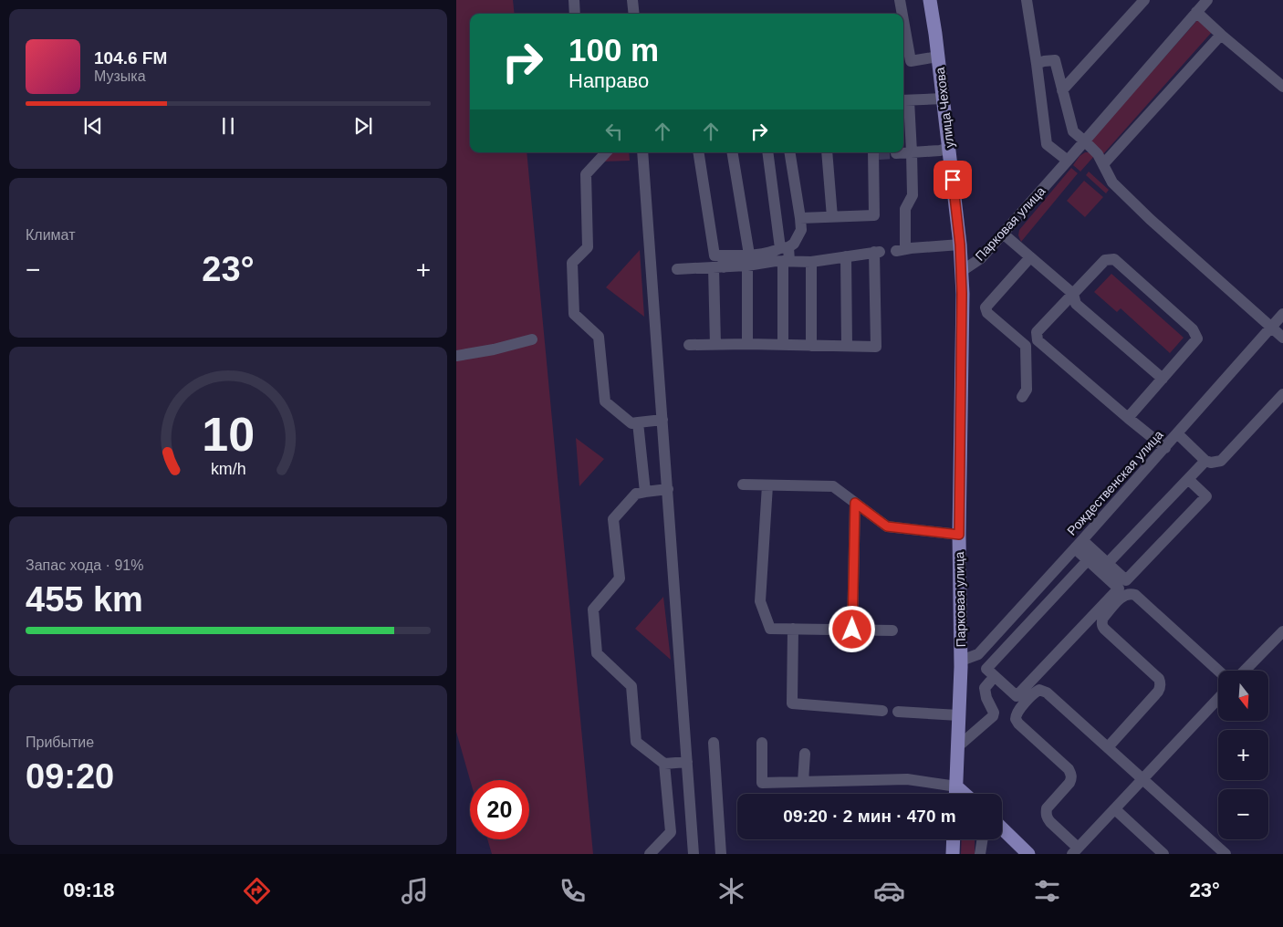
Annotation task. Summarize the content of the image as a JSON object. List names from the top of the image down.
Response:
{
  "streets": {
    "main road": ["улица Чехова", "Парковая улица"],
    "street": ["Рождественская улица"]
  },
  "crossings": [
    ["улица Чехова", "Парковая улица"],
    ["Парковая улица", "Рождественская улица"]
  ],
  "north": "bottom",
  "page": {
    "turn": ["100 m", "Направо"],
    "song": ["104.6 FM", "Музыка"],
    "tile": [
      "Климат",
      ["Запас хода · 91%", "455 km"],
      ["Прибытие", "09:20"]
    ],
    "heat": ["−", "23°", "+"],
    "map_buttons": ["+", "−"],
    "limit": "20",
    "trip": "09:20 · 2 мин · 470 m",
    "tabs": ["09:18", "23°"],
    "gauge": ["10", "km/h"]
  }
}
